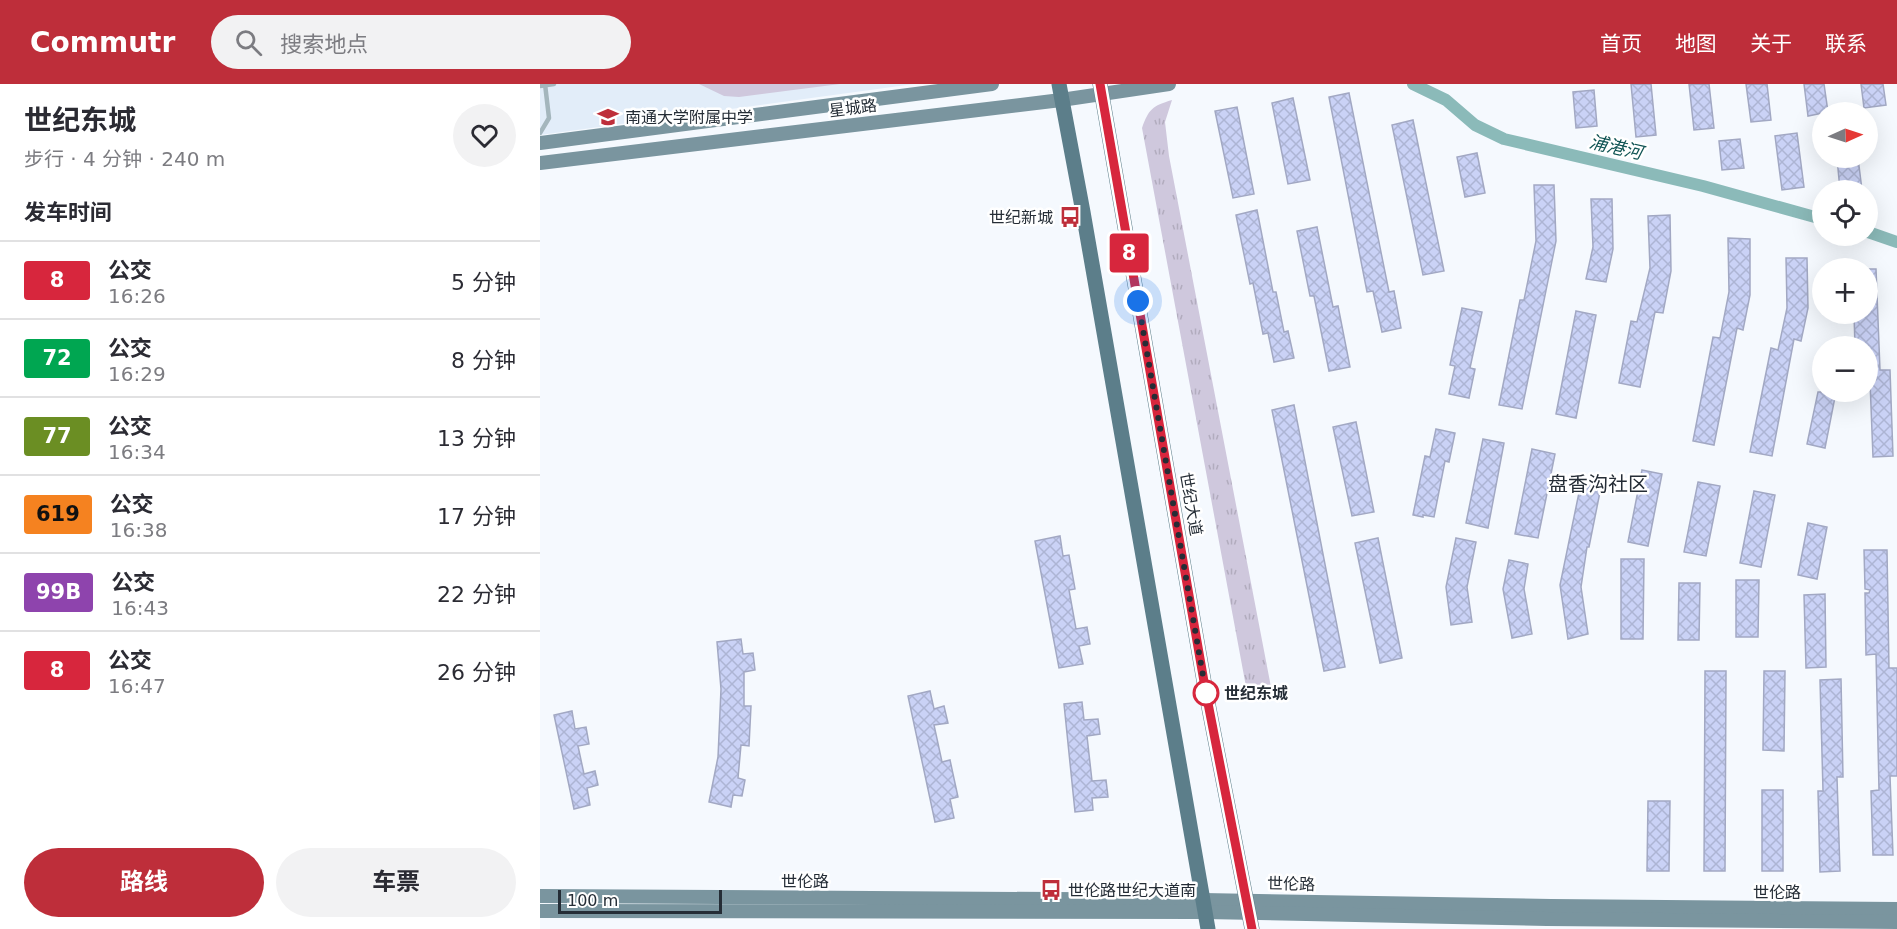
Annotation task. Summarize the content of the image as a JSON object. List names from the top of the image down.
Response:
{
  "streets": {
    "main road": ["星城路", "世纪大道", "世伦路"]
  },
  "crossings": [
    ["星城路", "世纪大道"],
    ["世纪大道", "世伦路"]
  ],
  "districts": ["盘香沟社区"],
  "water": ["浦港河"],
  "places": {
    "school or university": ["南通大学附属中学"],
    "bus stop": ["世纪新城", "世伦路世纪大道南"],
    "other": ["世纪东城"]
  },
  "lines": ["bus line 8"],
  "scale_bar": "100 m",
  "north": "right",
  "page": {
    "header": "Commutr",
    "search": "搜索地点",
    "nav": [
      "首页",
      "地图",
      "关于",
      "联系"
    ],
    "heading": [
      ["世纪东城", "步行 · 4 分钟 · 240 m"],
      "发车时间"
    ],
    "on_map": "8",
    "map_buttons": ["+", "−"],
    "list": [
      {
        "mark": "8",
        "name": "公交",
        "note": "16:26",
        "value": "5 分钟"
      },
      {
        "mark": "72",
        "name": "公交",
        "note": "16:29",
        "value": "8 分钟"
      },
      {
        "mark": "77",
        "name": "公交",
        "note": "16:34",
        "value": "13 分钟"
      },
      {
        "mark": "619",
        "name": "公交",
        "note": "16:38",
        "value": "17 分钟"
      },
      {
        "mark": "99B",
        "name": "公交",
        "note": "16:43",
        "value": "22 分钟"
      },
      {
        "mark": "8",
        "name": "公交",
        "note": "16:47",
        "value": "26 分钟"
      }
    ],
    "buttons": ["路线", "车票"],
    "scale": "100 m"
  }
}
